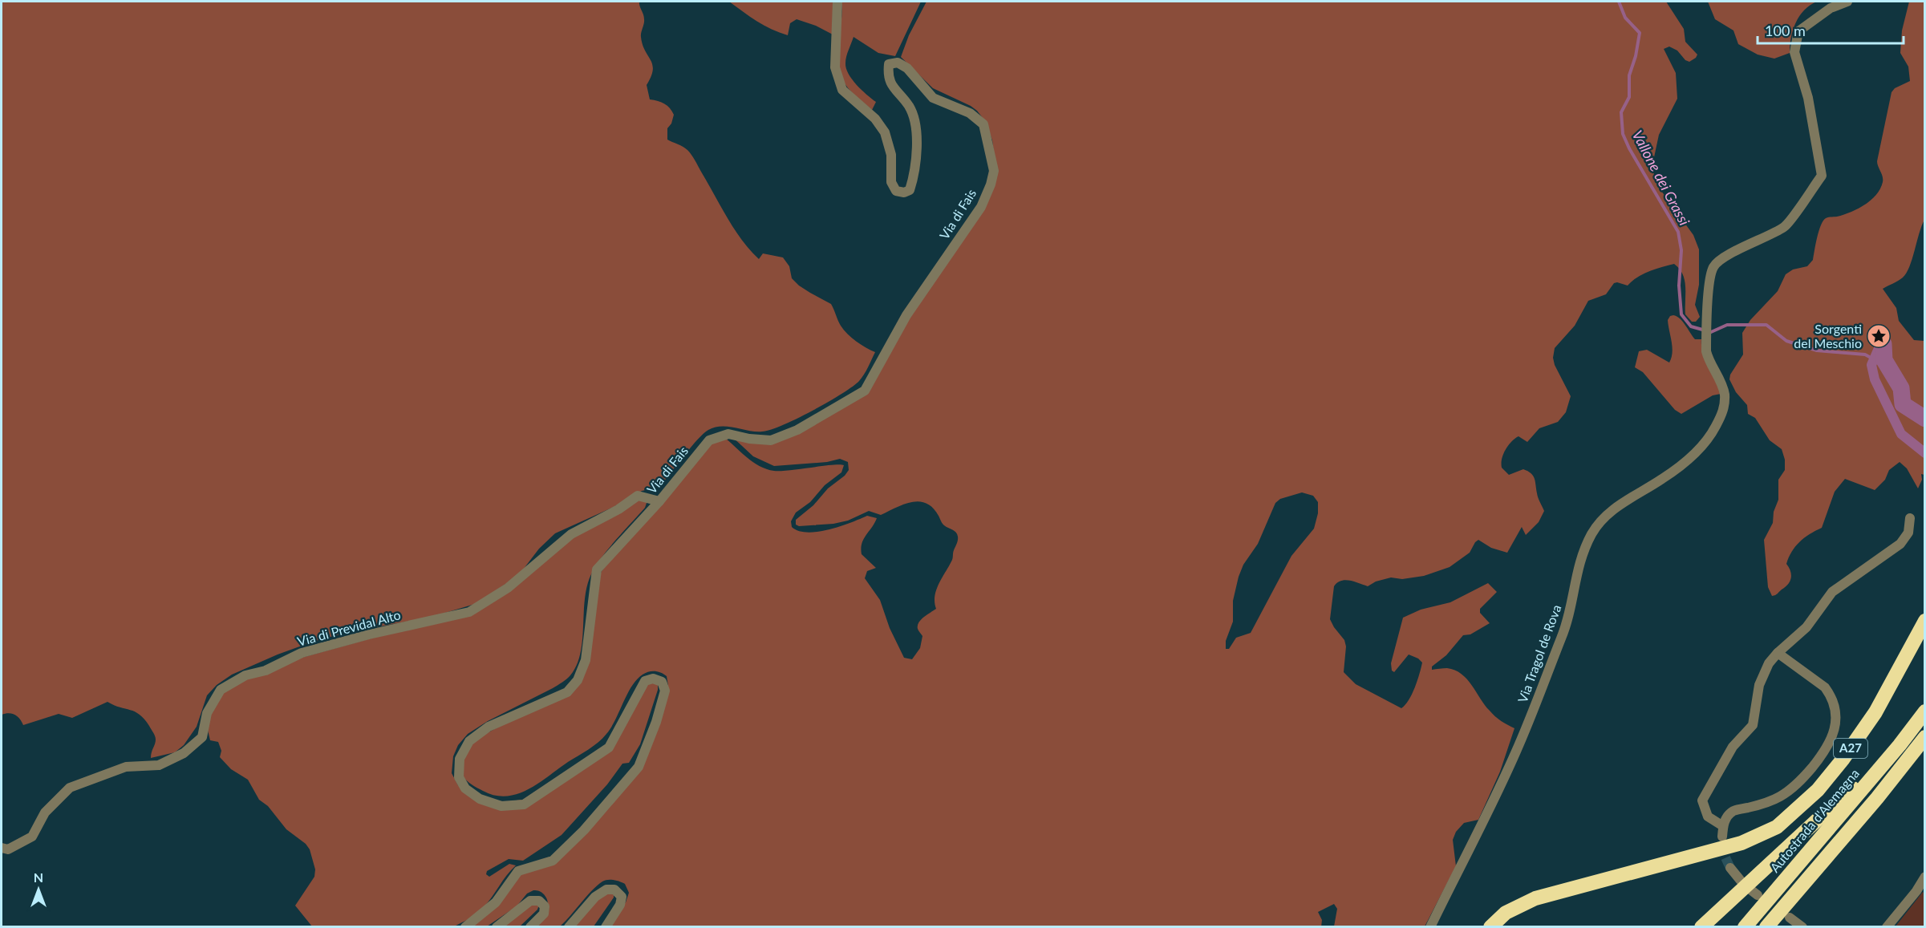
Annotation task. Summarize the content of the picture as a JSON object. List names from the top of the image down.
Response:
{
  "streets": {
    "highway": ["A27", "Autostrada d'Alemagna"],
    "street": ["Via di Fais", "Via di Previdal Alto", "Via Tragol de Rova"]
  },
  "crossings": [
    ["Via di Fais", "Via di Previdal Alto"],
    ["A27", "Autostrada d'Alemagna"]
  ],
  "water": ["Vallone dei Grassi"],
  "places": {
    "place": ["Sorgenti del Meschio"]
  },
  "scale_bar": "100 m",
  "north": "top"
}
